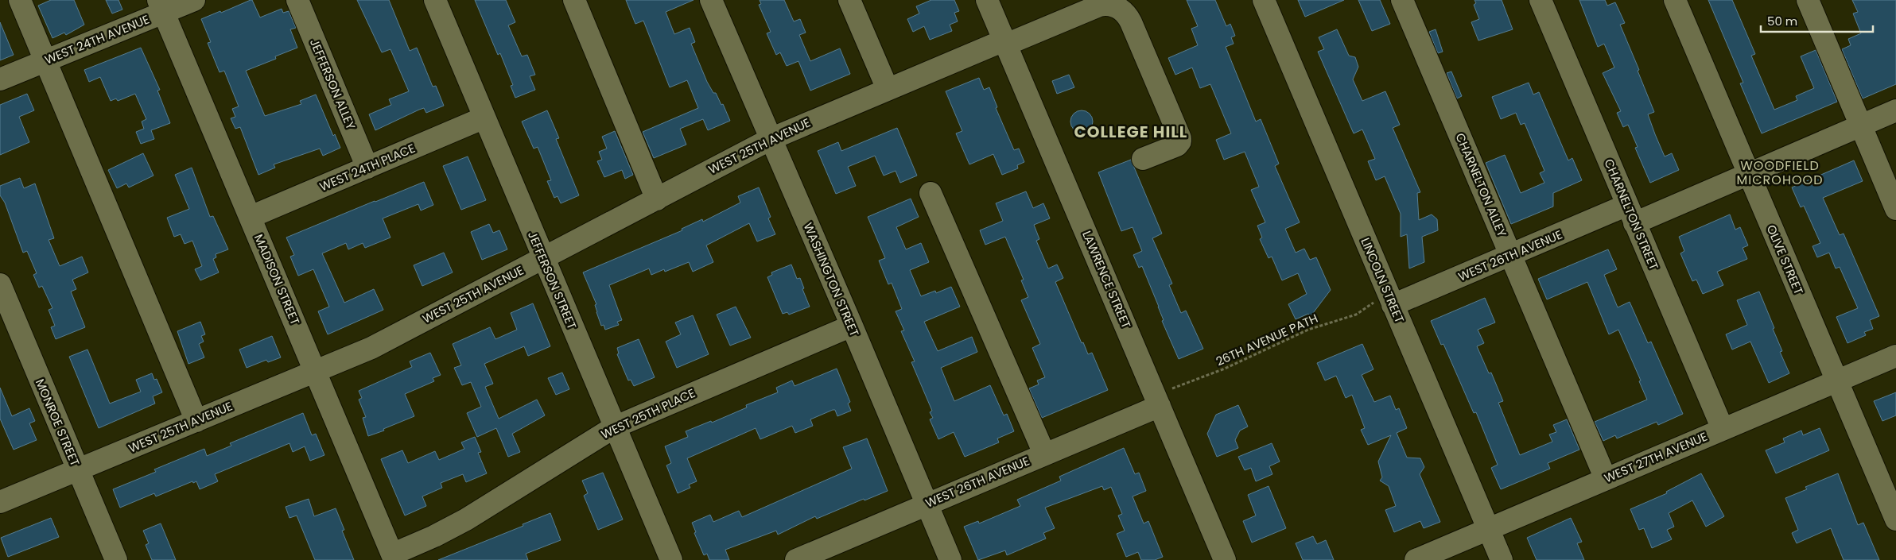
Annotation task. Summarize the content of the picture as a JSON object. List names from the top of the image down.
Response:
{
  "streets": {
    "street": [
      "WEST 24TH AVENUE",
      "JEFFERSON ALLEY",
      "WEST 25TH AVENUE",
      "WEST 24TH PLACE",
      "CHARNELTON ALLEY",
      "CHARNELTON STREET",
      "WEST 26TH AVENUE",
      "OLIVE STREET",
      "MADISON STREET",
      "WASHINGTON STREET",
      "LAWRENCE STREET",
      "JEFFERSON STREET",
      "LINCOLN STREET",
      "WEST 25TH PLACE",
      "MONROE STREET",
      "WEST 27TH AVENUE"
    ],
    "path": ["26TH AVENUE PATH"]
  },
  "crossings": [
    ["WEST 24TH AVENUE", "MADISON STREET"],
    ["JEFFERSON ALLEY", "WEST 24TH PLACE"],
    ["WEST 25TH AVENUE", "MADISON STREET"],
    ["WEST 25TH AVENUE", "WASHINGTON STREET"],
    ["WEST 25TH AVENUE", "LAWRENCE STREET"],
    ["WEST 25TH AVENUE", "JEFFERSON STREET"],
    ["WEST 25TH AVENUE", "MONROE STREET"],
    ["WEST 24TH PLACE", "MADISON STREET"],
    ["WEST 24TH PLACE", "JEFFERSON STREET"],
    ["CHARNELTON ALLEY", "WEST 26TH AVENUE"],
    ["CHARNELTON ALLEY", "WEST 27TH AVENUE"],
    ["CHARNELTON STREET", "WEST 26TH AVENUE"],
    ["CHARNELTON STREET", "WEST 27TH AVENUE"],
    ["WEST 26TH AVENUE", "OLIVE STREET"],
    ["WEST 26TH AVENUE", "WASHINGTON STREET"],
    ["WEST 26TH AVENUE", "LAWRENCE STREET"],
    ["WEST 26TH AVENUE", "LINCOLN STREET"],
    ["WEST 26TH AVENUE", "26TH AVENUE PATH"],
    ["OLIVE STREET", "WEST 27TH AVENUE"],
    ["MADISON STREET", "WEST 25TH PLACE"],
    ["WASHINGTON STREET", "WEST 25TH PLACE"],
    ["JEFFERSON STREET", "WEST 25TH PLACE"],
    ["LINCOLN STREET", "26TH AVENUE PATH"],
    ["LINCOLN STREET", "WEST 27TH AVENUE"]
  ],
  "districts": ["COLLEGE HILL", "WOODFIELD MICROHOOD"],
  "scale_bar": "50 m"
}
